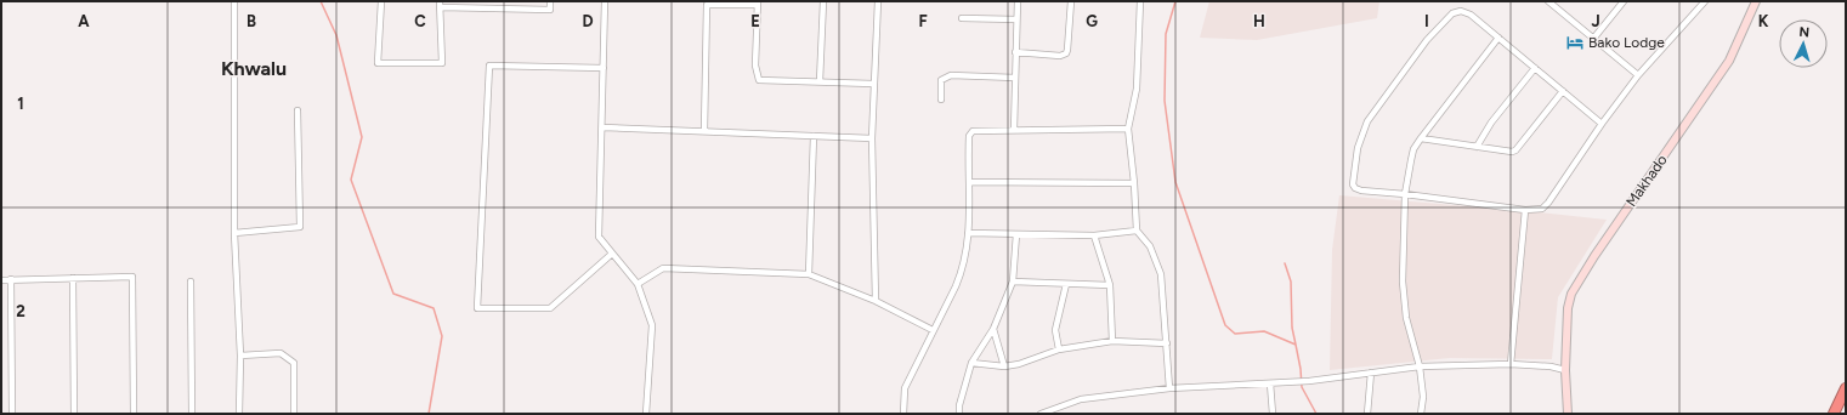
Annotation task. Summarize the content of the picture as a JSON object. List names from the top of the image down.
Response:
{
  "streets": {
    "street": ["Makhado"]
  },
  "districts": ["Khwalu"],
  "places": {
    "hotel": ["Bako Lodge"]
  },
  "north": "top",
  "grid": {
    "columns": [
      "A",
      "B",
      "C",
      "D",
      "E",
      "F",
      "G",
      "H",
      "I",
      "J",
      "K"
    ],
    "rows": ["1", "2"]
  }
}
